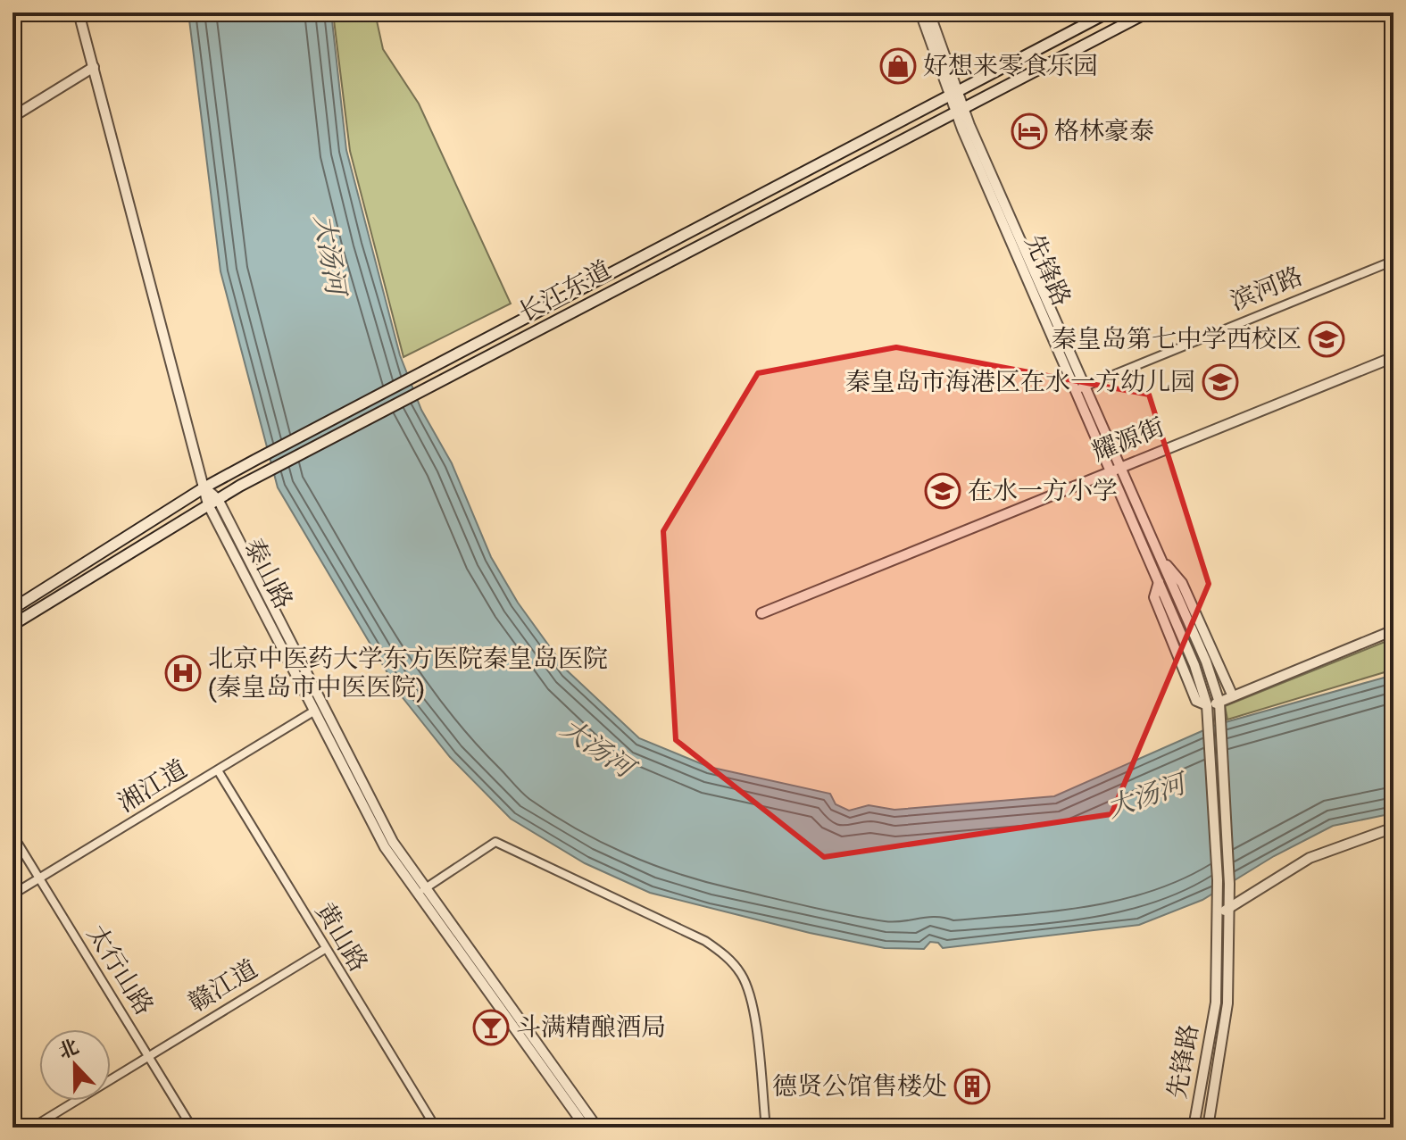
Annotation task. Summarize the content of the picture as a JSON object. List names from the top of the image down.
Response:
{
  "streets": {
    "main road": ["长江东道"],
    "street": [
      "先锋路",
      "滨河路",
      "耀源街",
      "泰山路",
      "湘江道",
      "黄山路",
      "太行山路",
      "赣江道"
    ]
  },
  "crossings": [
    ["先锋路", "滨河路"],
    ["先锋路", "长江东道"],
    ["先锋路", "耀源街"],
    ["长江东道", "泰山路"],
    ["泰山路", "湘江道"],
    ["湘江道", "黄山路"],
    ["湘江道", "太行山路"],
    ["黄山路", "赣江道"],
    ["太行山路", "赣江道"]
  ],
  "water": ["大汤河"],
  "places": {
    "shop": ["好想来零食乐园"],
    "hotel": ["格林豪泰"],
    "school or university": ["秦皇岛第七中学西校区", "秦皇岛市海港区在水一方幼儿园", "在水一方小学"],
    "hospital": ["北京中医药大学东方医院秦皇岛医院 (秦皇岛市中医医院)"],
    "bar": ["斗满精酿酒局"],
    "building": ["德贤公馆售楼处"]
  },
  "north": "top"
}
